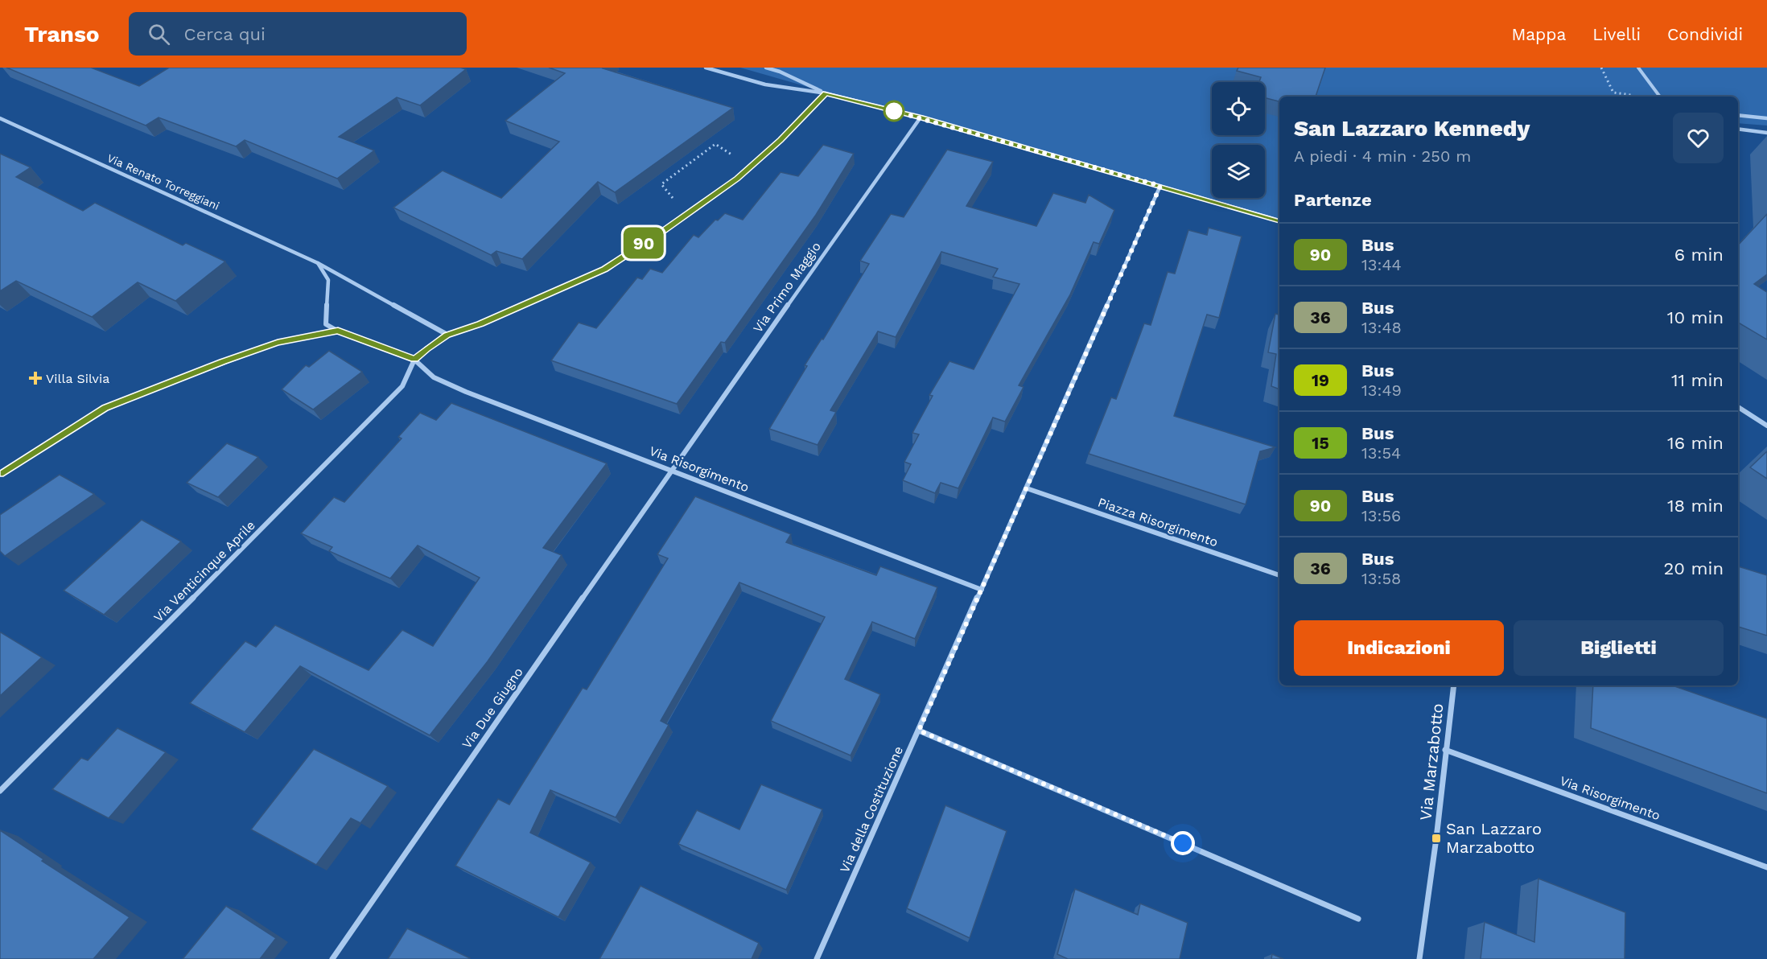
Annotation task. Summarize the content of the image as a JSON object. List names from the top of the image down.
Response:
{
  "streets": {
    "street": [
      "Via Renato Torreggiani",
      "Via Primo Maggio",
      "Via Risorgimento",
      "Piazza Risorgimento",
      "Via Venticinque Aprile",
      "Via Due Giugno",
      "Via Marzabotto",
      "Via della Costituzione"
    ]
  },
  "crossings": [
    ["Via Primo Maggio", "Via Risorgimento"],
    ["Via Primo Maggio", "Via Due Giugno"],
    ["Via Risorgimento", "Via Venticinque Aprile"],
    ["Via Risorgimento", "Via Due Giugno"],
    ["Via Risorgimento", "Via Marzabotto"],
    ["Via Risorgimento", "Via della Costituzione"],
    ["Piazza Risorgimento", "Via della Costituzione"]
  ],
  "places": {
    "health": ["Villa Silvia"],
    "transit": ["San Lazzaro Marzabotto"]
  },
  "lines": ["bus line 90"],
  "page": {
    "header": "Transo",
    "search": "Cerca qui",
    "nav": ["Mappa", "Livelli", "Condividi"],
    "on_map": "90",
    "heading": [
      ["San Lazzaro Kennedy", "A piedi · 4 min · 250 m"],
      "Partenze"
    ],
    "list": [
      {
        "mark": "90",
        "name": "Bus",
        "note": "13:44",
        "value": "6 min"
      },
      {
        "mark": "36",
        "name": "Bus",
        "note": "13:48",
        "value": "10 min"
      },
      {
        "mark": "19",
        "name": "Bus",
        "note": "13:49",
        "value": "11 min"
      },
      {
        "mark": "15",
        "name": "Bus",
        "note": "13:54",
        "value": "16 min"
      },
      {
        "mark": "90",
        "name": "Bus",
        "note": "13:56",
        "value": "18 min"
      },
      {
        "mark": "36",
        "name": "Bus",
        "note": "13:58",
        "value": "20 min"
      }
    ],
    "buttons": ["Indicazioni", "Biglietti"]
  }
}
